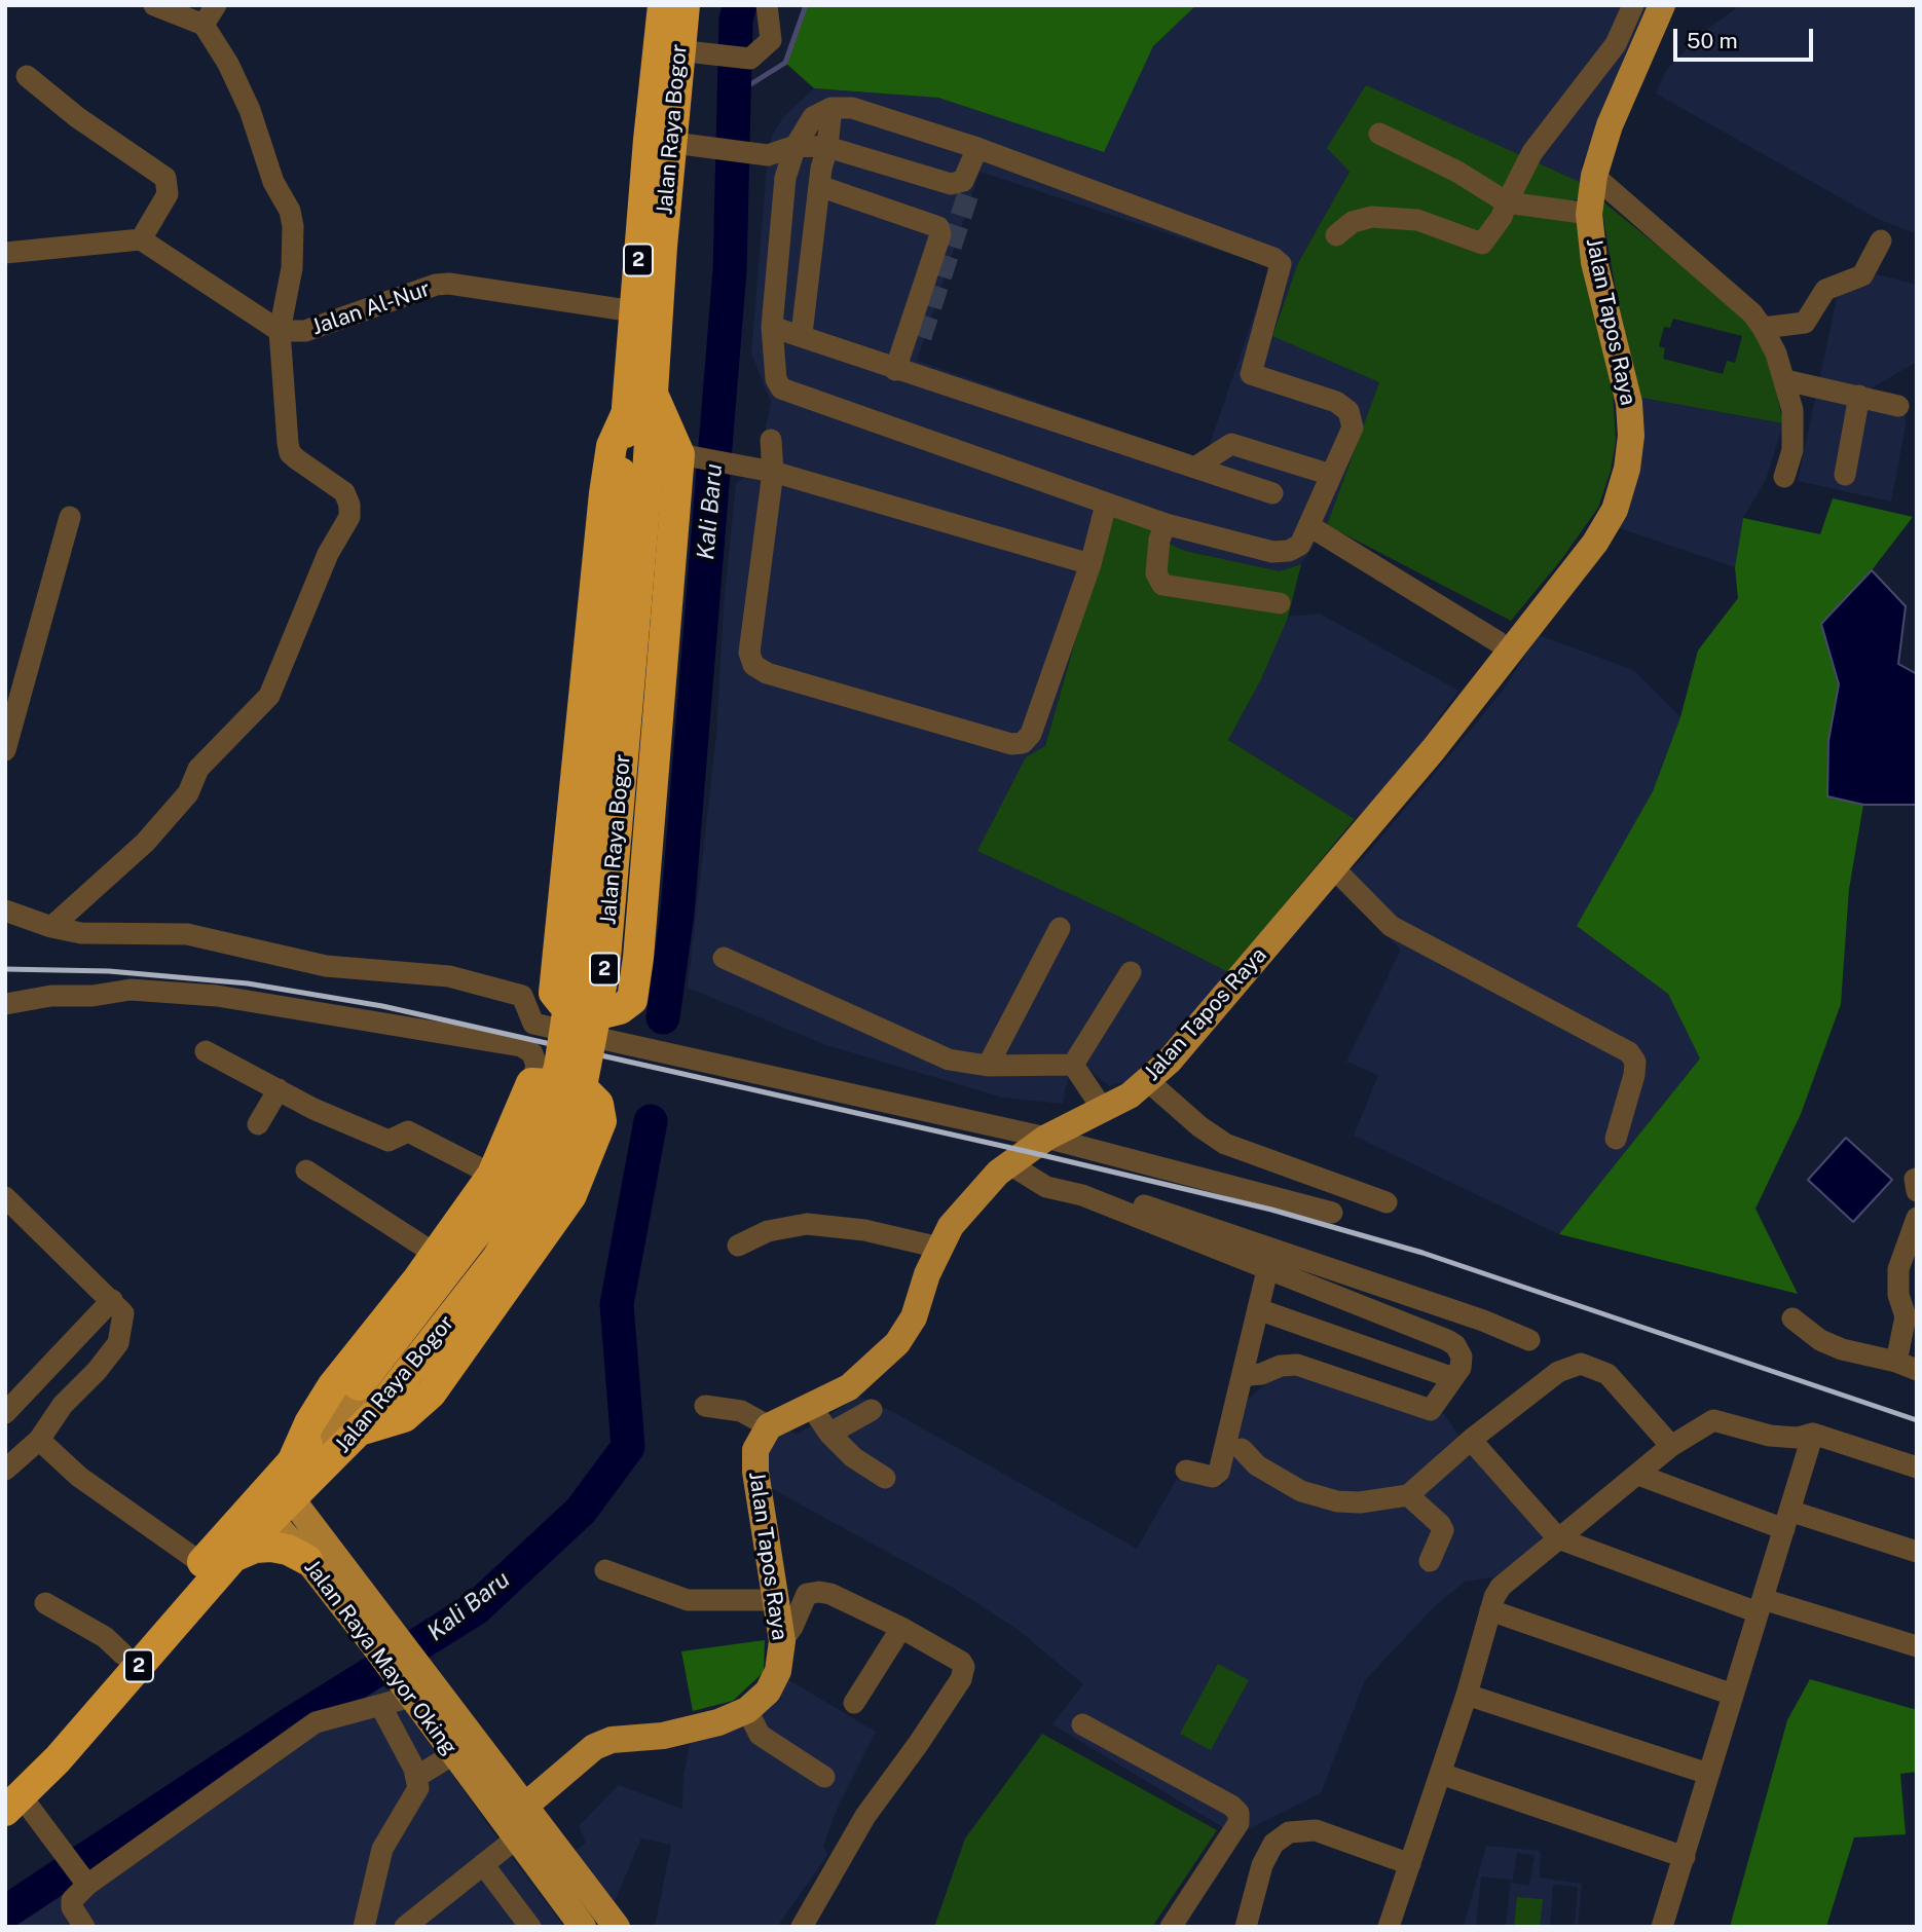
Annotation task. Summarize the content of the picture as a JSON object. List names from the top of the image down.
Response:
{
  "streets": {
    "highway": ["Jalan Raya Bogor", "2"],
    "main road": ["Jalan Tapos Raya", "Jalan Raya Mayor Oking"],
    "street": ["Jalan Al-Nur"]
  },
  "crossings": [
    ["Jalan Raya Bogor", "Jalan Al-Nur"],
    ["Jalan Raya Bogor", "Jalan Raya Mayor Oking"],
    ["Jalan Tapos Raya", "Jalan Raya Mayor Oking"]
  ],
  "water": ["Kali Baru"],
  "scale_bar": "50 m"
}
